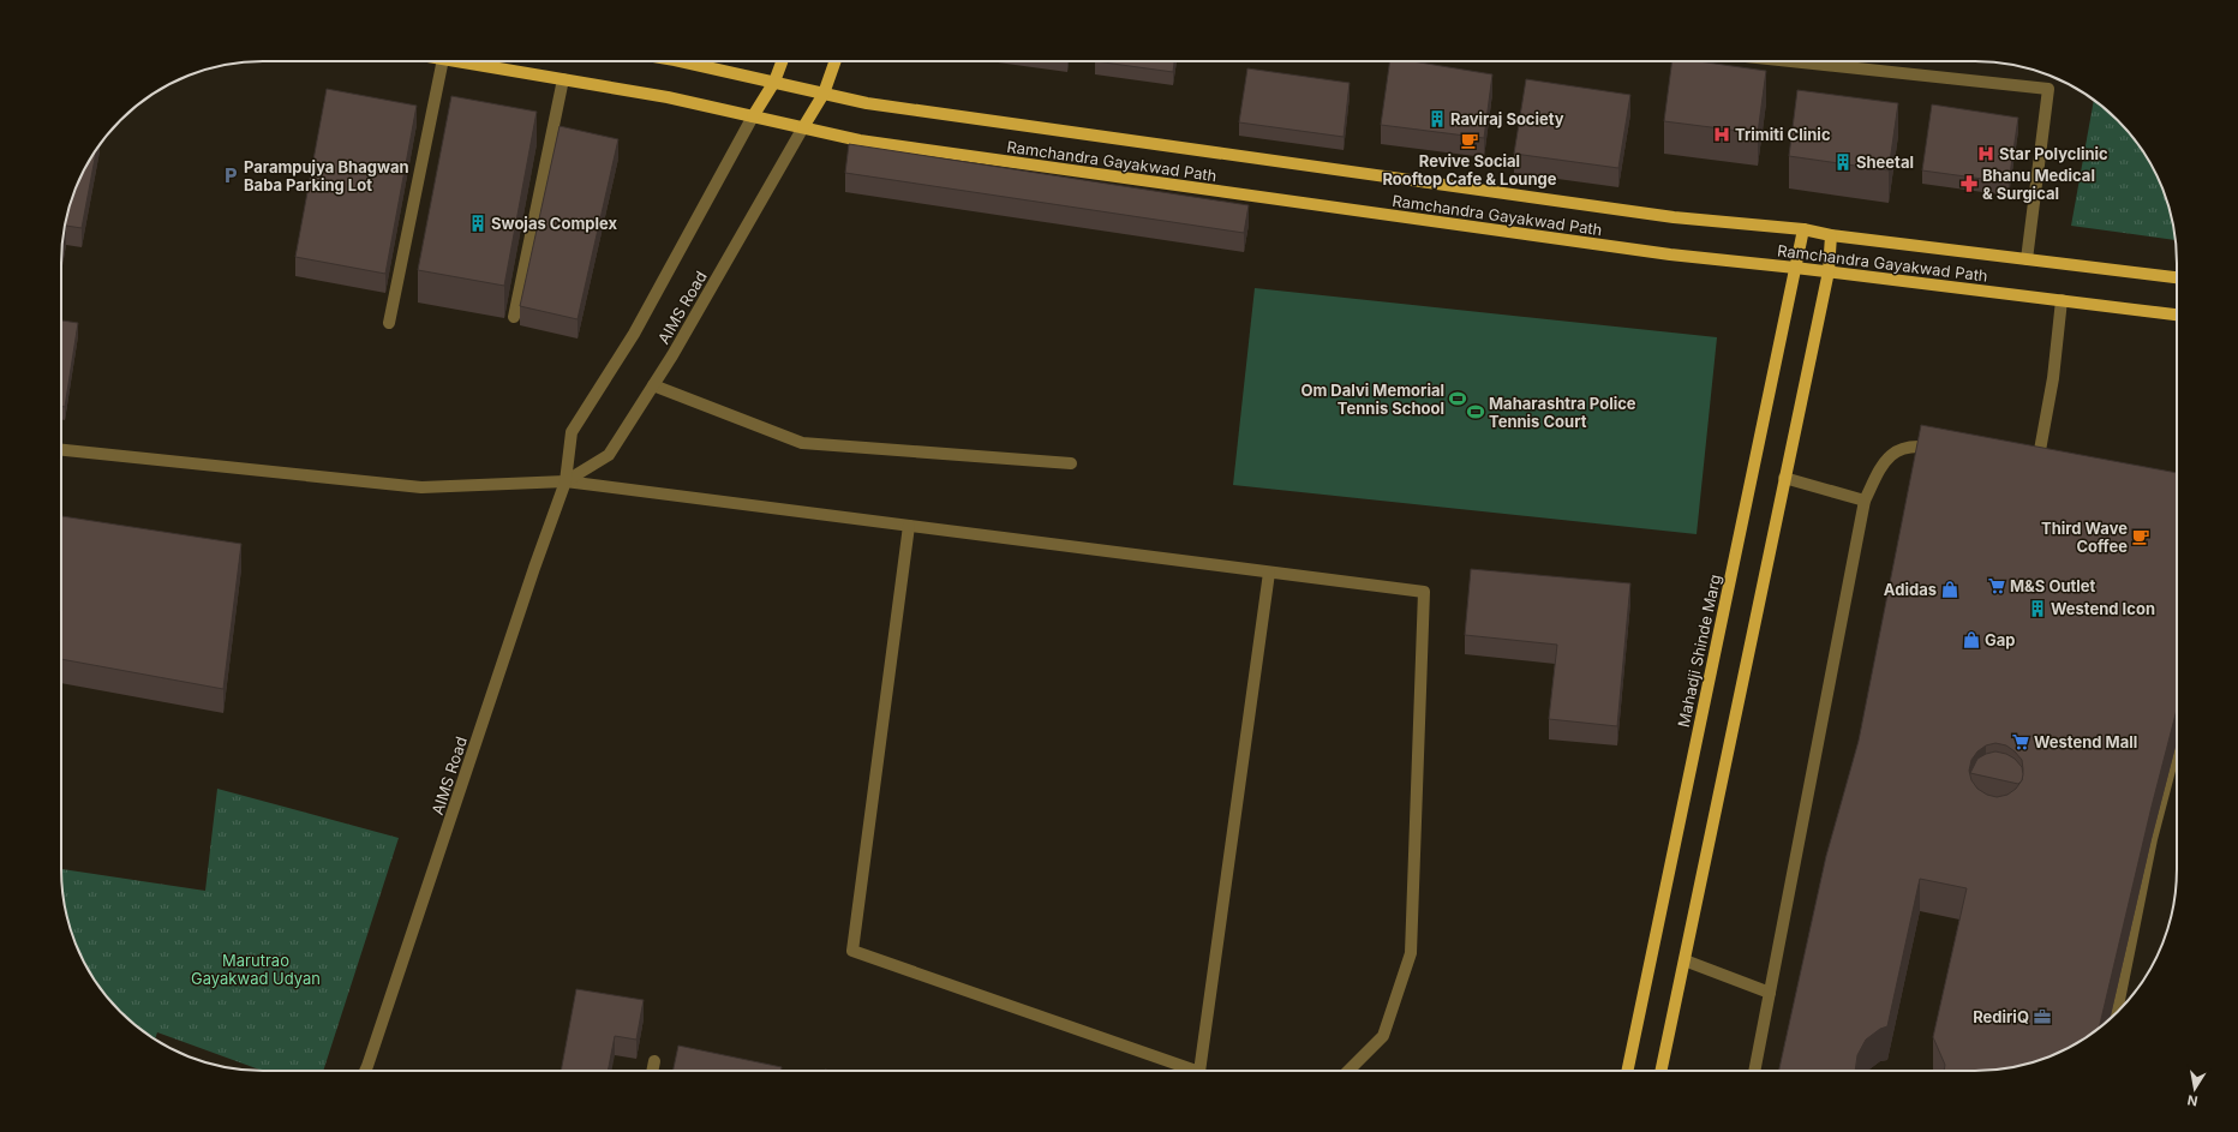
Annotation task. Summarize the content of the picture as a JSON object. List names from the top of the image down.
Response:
{
  "streets": {
    "main road": ["Ramchandra Gayakwad Path", "Mahadji Shinde Marg"],
    "street": ["AIMS Road"]
  },
  "crossings": [
    ["Ramchandra Gayakwad Path", "AIMS Road"],
    ["Ramchandra Gayakwad Path", "Mahadji Shinde Marg"]
  ],
  "parks": ["Marutrao Gayakwad Udyan"],
  "places": {
    "building": [
      "Raviraj Society",
      "Sheetal",
      "Swojas Complex",
      "Westend Icon"
    ],
    "hospital": ["Trimiti Clinic", "Star Polyclinic"],
    "cafe": ["Revive Social Rooftop Cafe & Lounge", "Third Wave Coffee"],
    "parking": ["Parampujya Bhagwan Baba Parking Lot"],
    "pharmacy": ["Bhanu Medical & Surgical"],
    "sports": ["Om Dalvi Memorial Tennis School", "Maharashtra Police Tennis Court"],
    "supermarket": ["M&S Outlet", "Westend Mall"],
    "shop": ["Adidas", "Gap"],
    "office": ["RediriQ"]
  },
  "north": "bottom"
}
